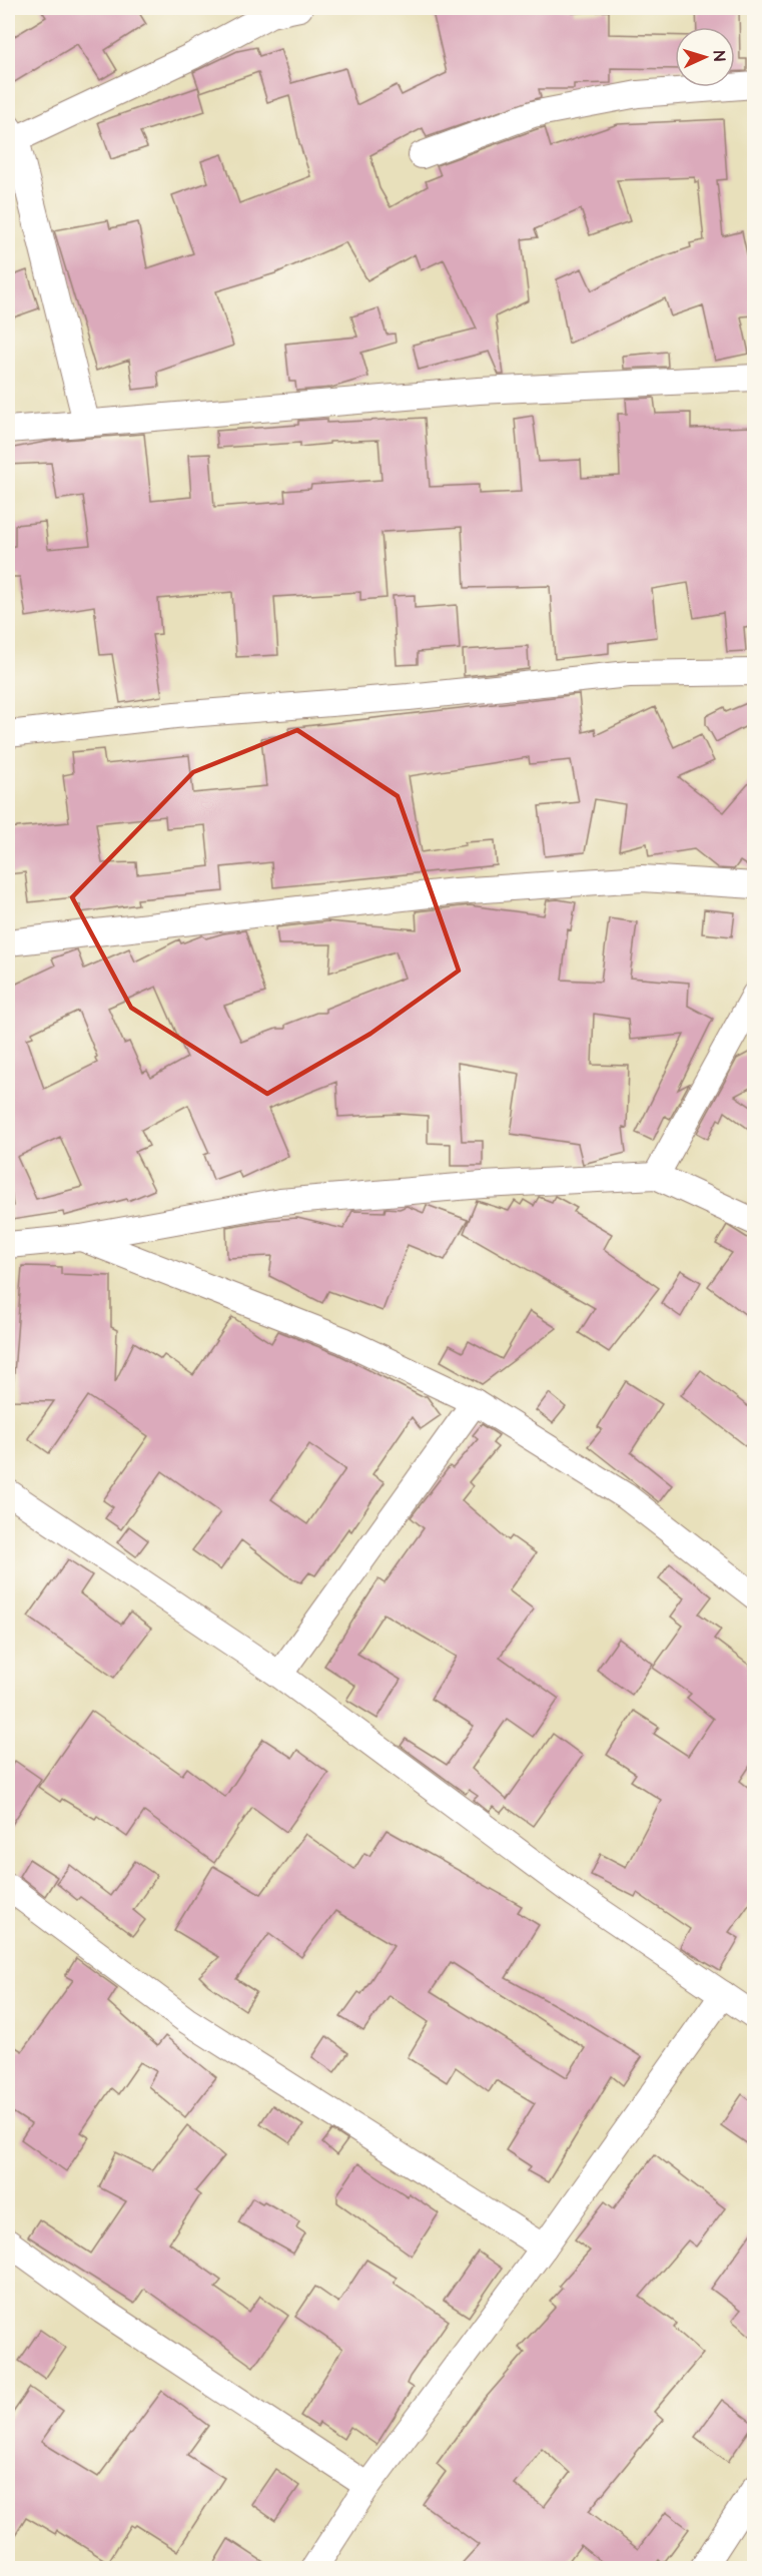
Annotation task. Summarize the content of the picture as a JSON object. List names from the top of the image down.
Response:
{
  "north": "right"
}
